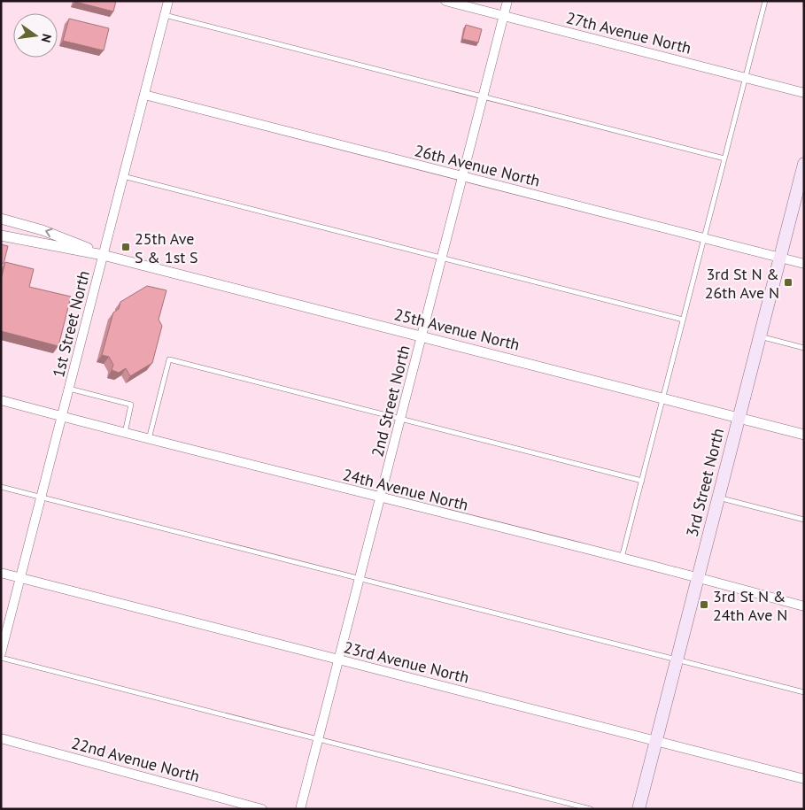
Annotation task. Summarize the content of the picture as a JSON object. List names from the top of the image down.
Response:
{
  "streets": {
    "main road": ["3rd Street North"],
    "street": [
      "27th Avenue North",
      "26th Avenue North",
      "1st Street North",
      "25th Avenue North",
      "2nd Street North",
      "24th Avenue North",
      "23rd Avenue North",
      "22nd Avenue North"
    ]
  },
  "crossings": [
    ["27th Avenue North", "2nd Street North"],
    ["26th Avenue North", "1st Street North"],
    ["26th Avenue North", "2nd Street North"],
    ["26th Avenue North", "3rd Street North"],
    ["1st Street North", "25th Avenue North"],
    ["1st Street North", "24th Avenue North"],
    ["1st Street North", "23rd Avenue North"],
    ["25th Avenue North", "2nd Street North"],
    ["25th Avenue North", "3rd Street North"],
    ["2nd Street North", "24th Avenue North"],
    ["2nd Street North", "23rd Avenue North"],
    ["3rd Street North", "24th Avenue North"],
    ["3rd Street North", "23rd Avenue North"]
  ],
  "places": {
    "transit": ["25th Ave S & 1st S", "3rd St N & 26th Ave N", "3rd St N & 24th Ave N"]
  },
  "north": "right"
}
